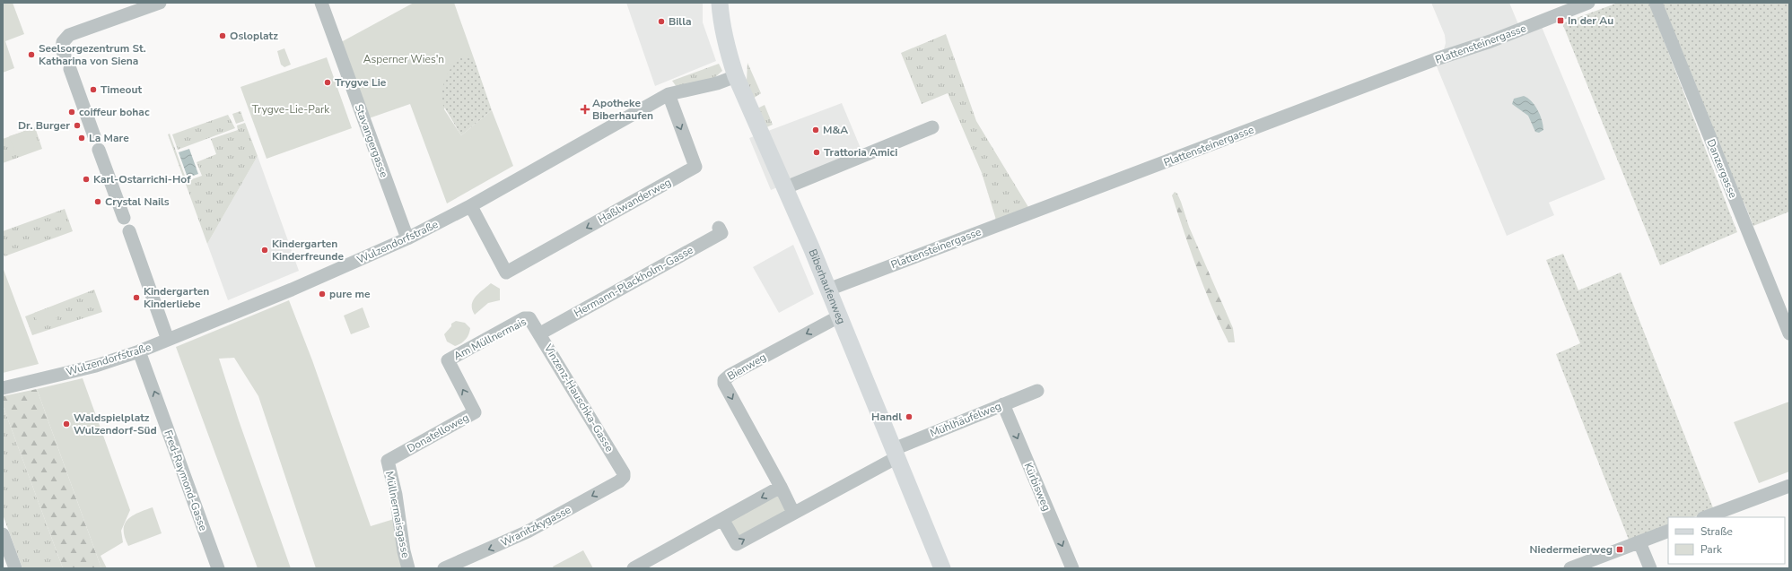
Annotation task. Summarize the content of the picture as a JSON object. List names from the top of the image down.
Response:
{
  "streets": {
    "main road": ["Biberhaufenweg"],
    "street": [
      "Plattensteinergasse",
      "Stavangergasse",
      "Danzergasse",
      "Haßlwanderweg",
      "Wulzendorfstraße",
      "Hermann-Plackholm-Gasse",
      "Am Müllnermais",
      "Bienweg",
      "Vinzenz-Hauschka-Gasse",
      "Mühlhäufelweg",
      "Donatelloweg",
      "Fred-Raymond-Gasse",
      "Kürbisweg",
      "Müllnermaisgasse",
      "Wranitzkygasse"
    ]
  },
  "crossings": [
    ["Plattensteinergasse", "Biberhaufenweg"],
    ["Stavangergasse", "Wulzendorfstraße"],
    ["Haßlwanderweg", "Wulzendorfstraße"],
    ["Wulzendorfstraße", "Biberhaufenweg"],
    ["Wulzendorfstraße", "Fred-Raymond-Gasse"],
    ["Hermann-Plackholm-Gasse", "Vinzenz-Hauschka-Gasse"],
    ["Biberhaufenweg", "Bienweg"],
    ["Biberhaufenweg", "Mühlhäufelweg"],
    ["Am Müllnermais", "Vinzenz-Hauschka-Gasse"],
    ["Am Müllnermais", "Donatelloweg"],
    ["Vinzenz-Hauschka-Gasse", "Wranitzkygasse"],
    ["Mühlhäufelweg", "Kürbisweg"],
    ["Donatelloweg", "Müllnermaisgasse"]
  ],
  "one_way": ["Fred-Raymond-Gasse", "Kürbisweg", "Wranitzkygasse"],
  "parks": ["Asperner Wies'n", "Trygve-Lie-Park"],
  "places": {
    "transit": ["In der Au", "Niedermeierweg"],
    "other": [
      "Billa",
      "Osloplatz",
      "Seelsorgezentrum St. Katharina von Siena",
      "Trygve Lie",
      "Timeout",
      "coiffeur bohac",
      "Dr. Burger",
      "M&A",
      "La Mare",
      "Trattoria Amici",
      "Karl-Ostarrichi-Hof",
      "Crystal Nails",
      "Kindergarten Kinderfreunde",
      "pure me",
      "Kindergarten Kinderliebe",
      "Handl",
      "Waldspielplatz Wulzendorf-Süd"
    ],
    "health": ["Apotheke Biberhaufen"]
  },
  "legend": ["Straße", "Park"]
}
